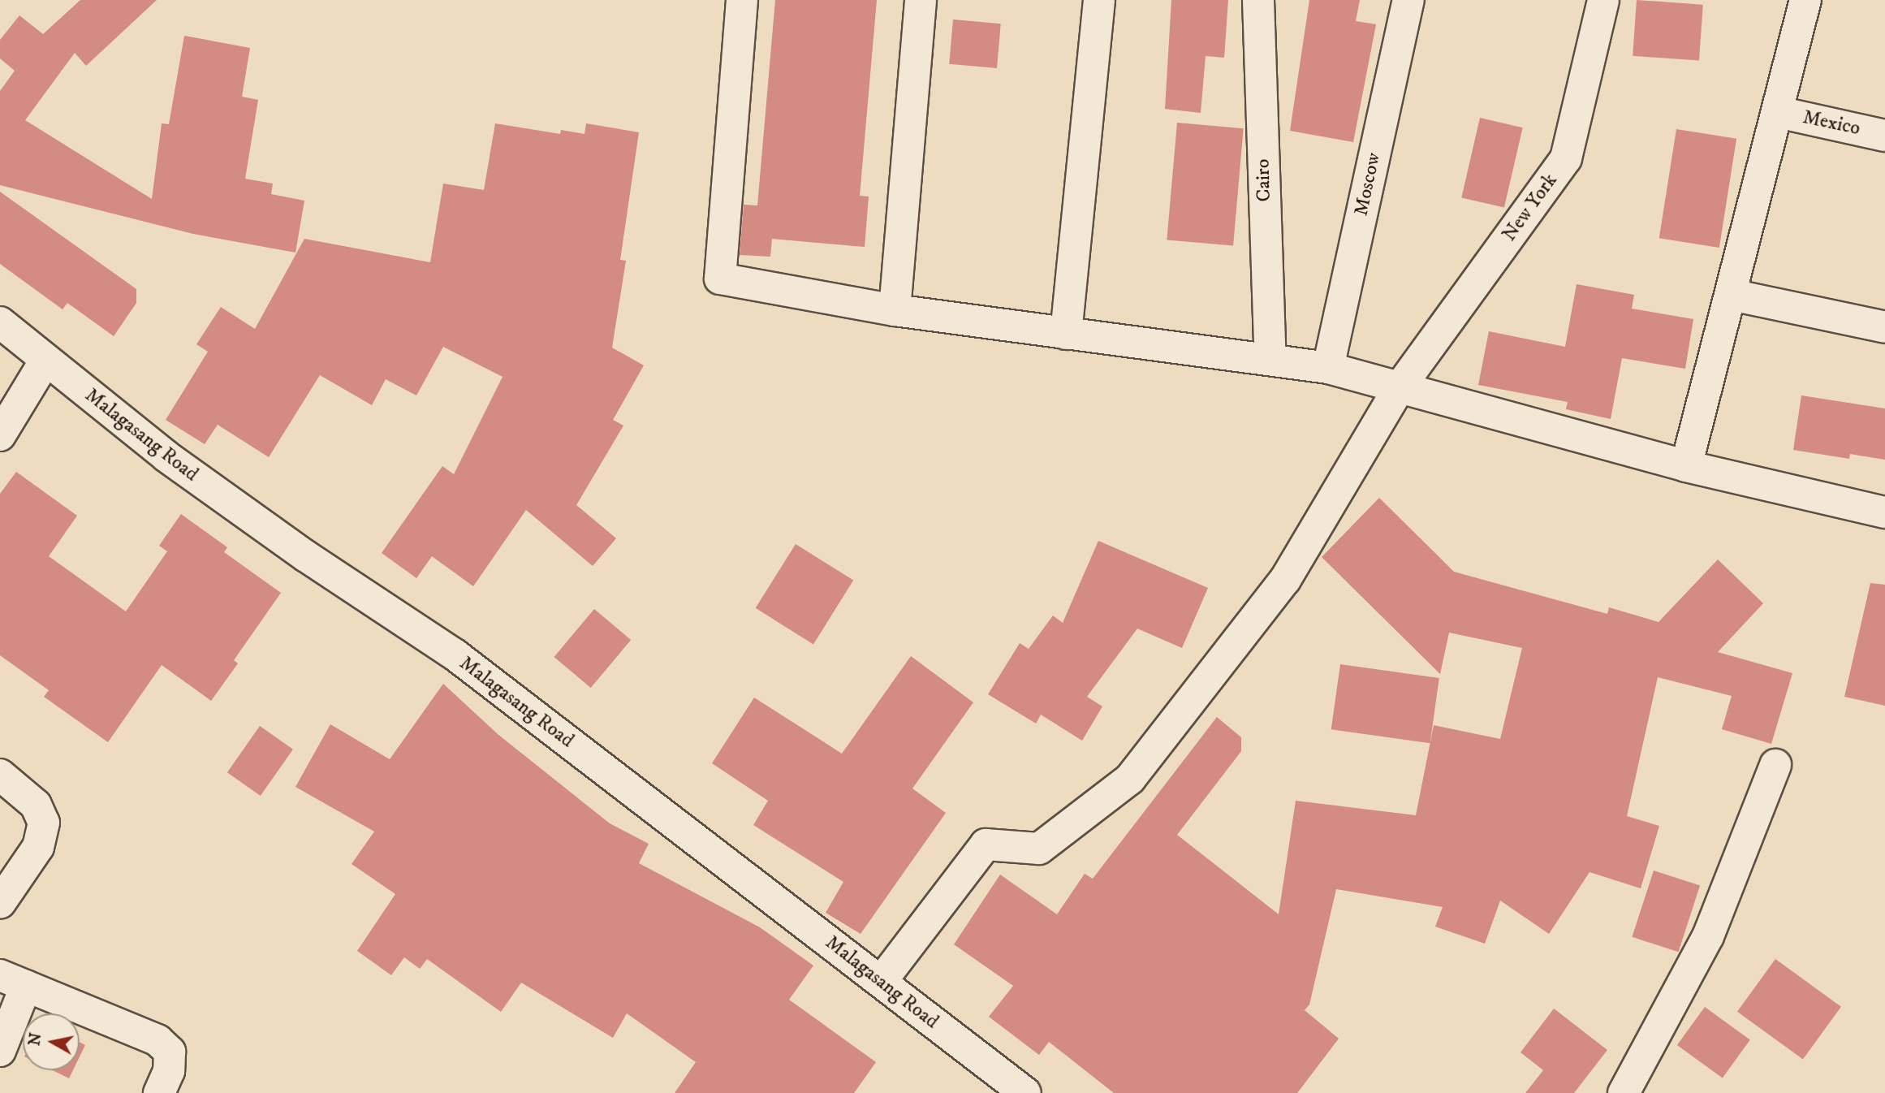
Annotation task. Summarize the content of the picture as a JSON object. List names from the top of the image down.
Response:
{
  "streets": {
    "street": [
      "Mexico",
      "Cairo",
      "Moscow",
      "New York",
      "Malagasang Road"
    ]
  },
  "crossings": [
    ["New York", "Malagasang Road"]
  ],
  "north": "left"
}
